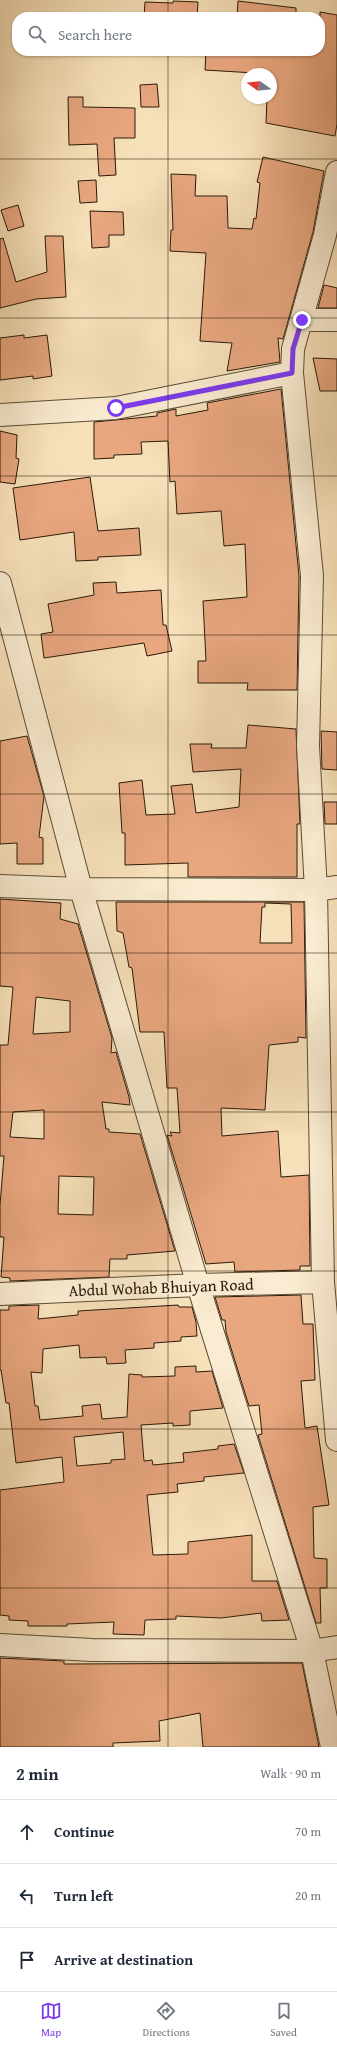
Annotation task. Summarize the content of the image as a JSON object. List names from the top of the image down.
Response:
{
  "streets": {
    "street": ["Abdul Wohab Bhuiyan Road"]
  },
  "north": "left",
  "page": {
    "search": "Search here",
    "heading": ["2 min", "Walk · 90 m"],
    "list": [
      ["Continue", "70 m"],
      ["Turn left", "20 m"],
      "Arrive at destination"
    ],
    "nav": ["Map", "Directions", "Saved"]
  }
}
